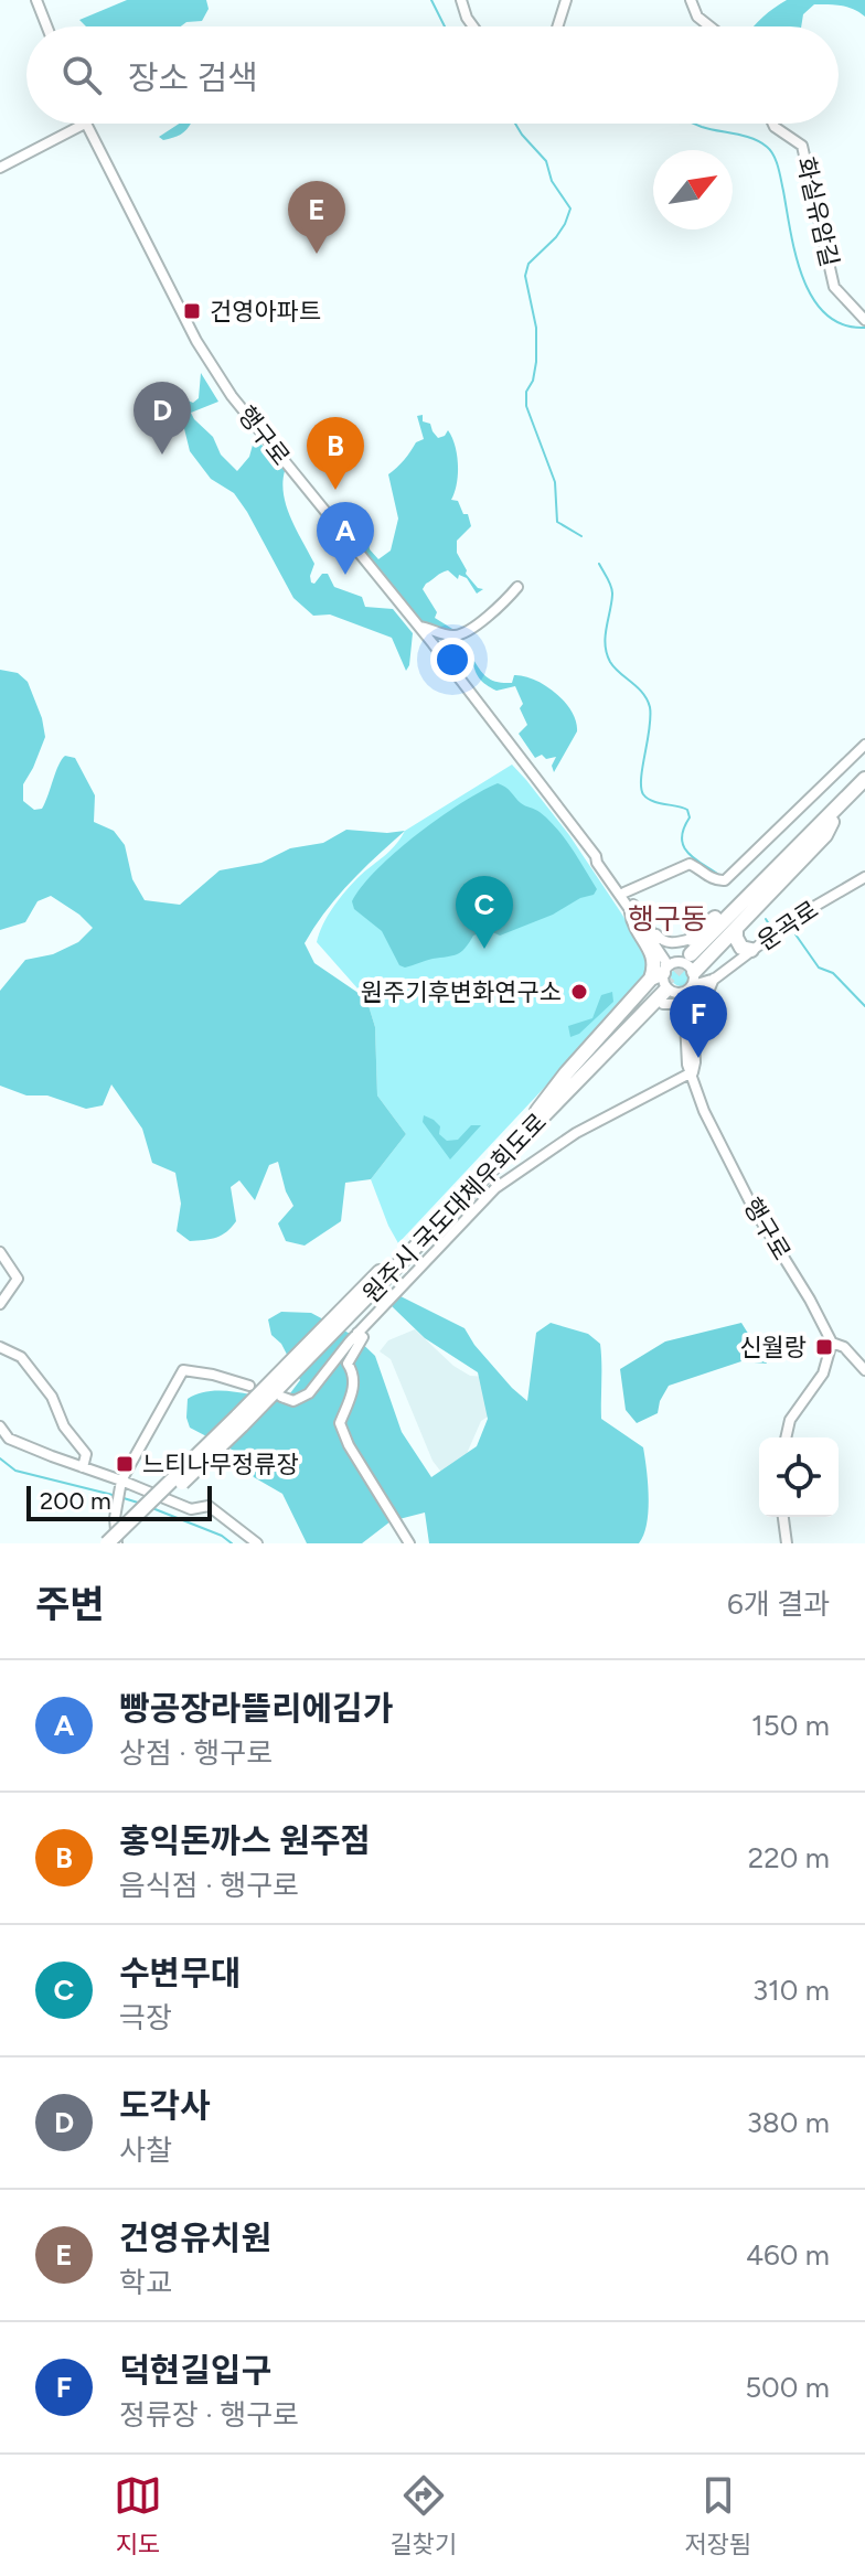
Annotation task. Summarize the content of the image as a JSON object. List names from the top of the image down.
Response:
{
  "streets": {
    "highway": ["원주시 국도대체우회도로"],
    "street": ["화실유암길", "행구로", "운곡로"]
  },
  "districts": ["행구동"],
  "places": {
    "transit": ["건영아파트", "신월랑", "느티나무정류장"],
    "other": ["원주기후변화연구소"]
  },
  "scale_bar": "200 m",
  "north": "top right",
  "page": {
    "search": "장소 검색",
    "pins": [
      "E",
      "D",
      "B",
      "A",
      "C",
      "F"
    ],
    "scale": "200 m",
    "heading": ["주변", "6개 결과"],
    "list": [
      {
        "mark": "A",
        "name": "빵공장라뜰리에김가",
        "note": "상점 · 행구로",
        "value": "150 m"
      },
      {
        "mark": "B",
        "name": "홍익돈까스 원주점",
        "note": "음식점 · 행구로",
        "value": "220 m"
      },
      {
        "mark": "C",
        "name": "수변무대",
        "note": "극장",
        "value": "310 m"
      },
      {
        "mark": "D",
        "name": "도각사",
        "note": "사찰",
        "value": "380 m"
      },
      {
        "mark": "E",
        "name": "건영유치원",
        "note": "학교",
        "value": "460 m"
      },
      {
        "mark": "F",
        "name": "덕현길입구",
        "note": "정류장 · 행구로",
        "value": "500 m"
      }
    ],
    "nav": ["지도", "길찾기", "저장됨"]
  }
}
